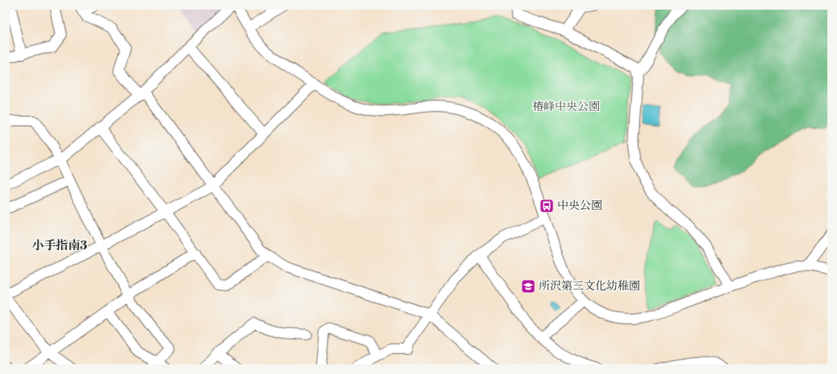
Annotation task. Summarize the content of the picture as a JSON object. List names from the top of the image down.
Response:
{
  "districts": ["小手指南3"],
  "parks": ["椿峰中央公園"],
  "places": {
    "bus stop": ["中央公園"],
    "school or university": ["所沢第三文化幼稚園"]
  }
}
